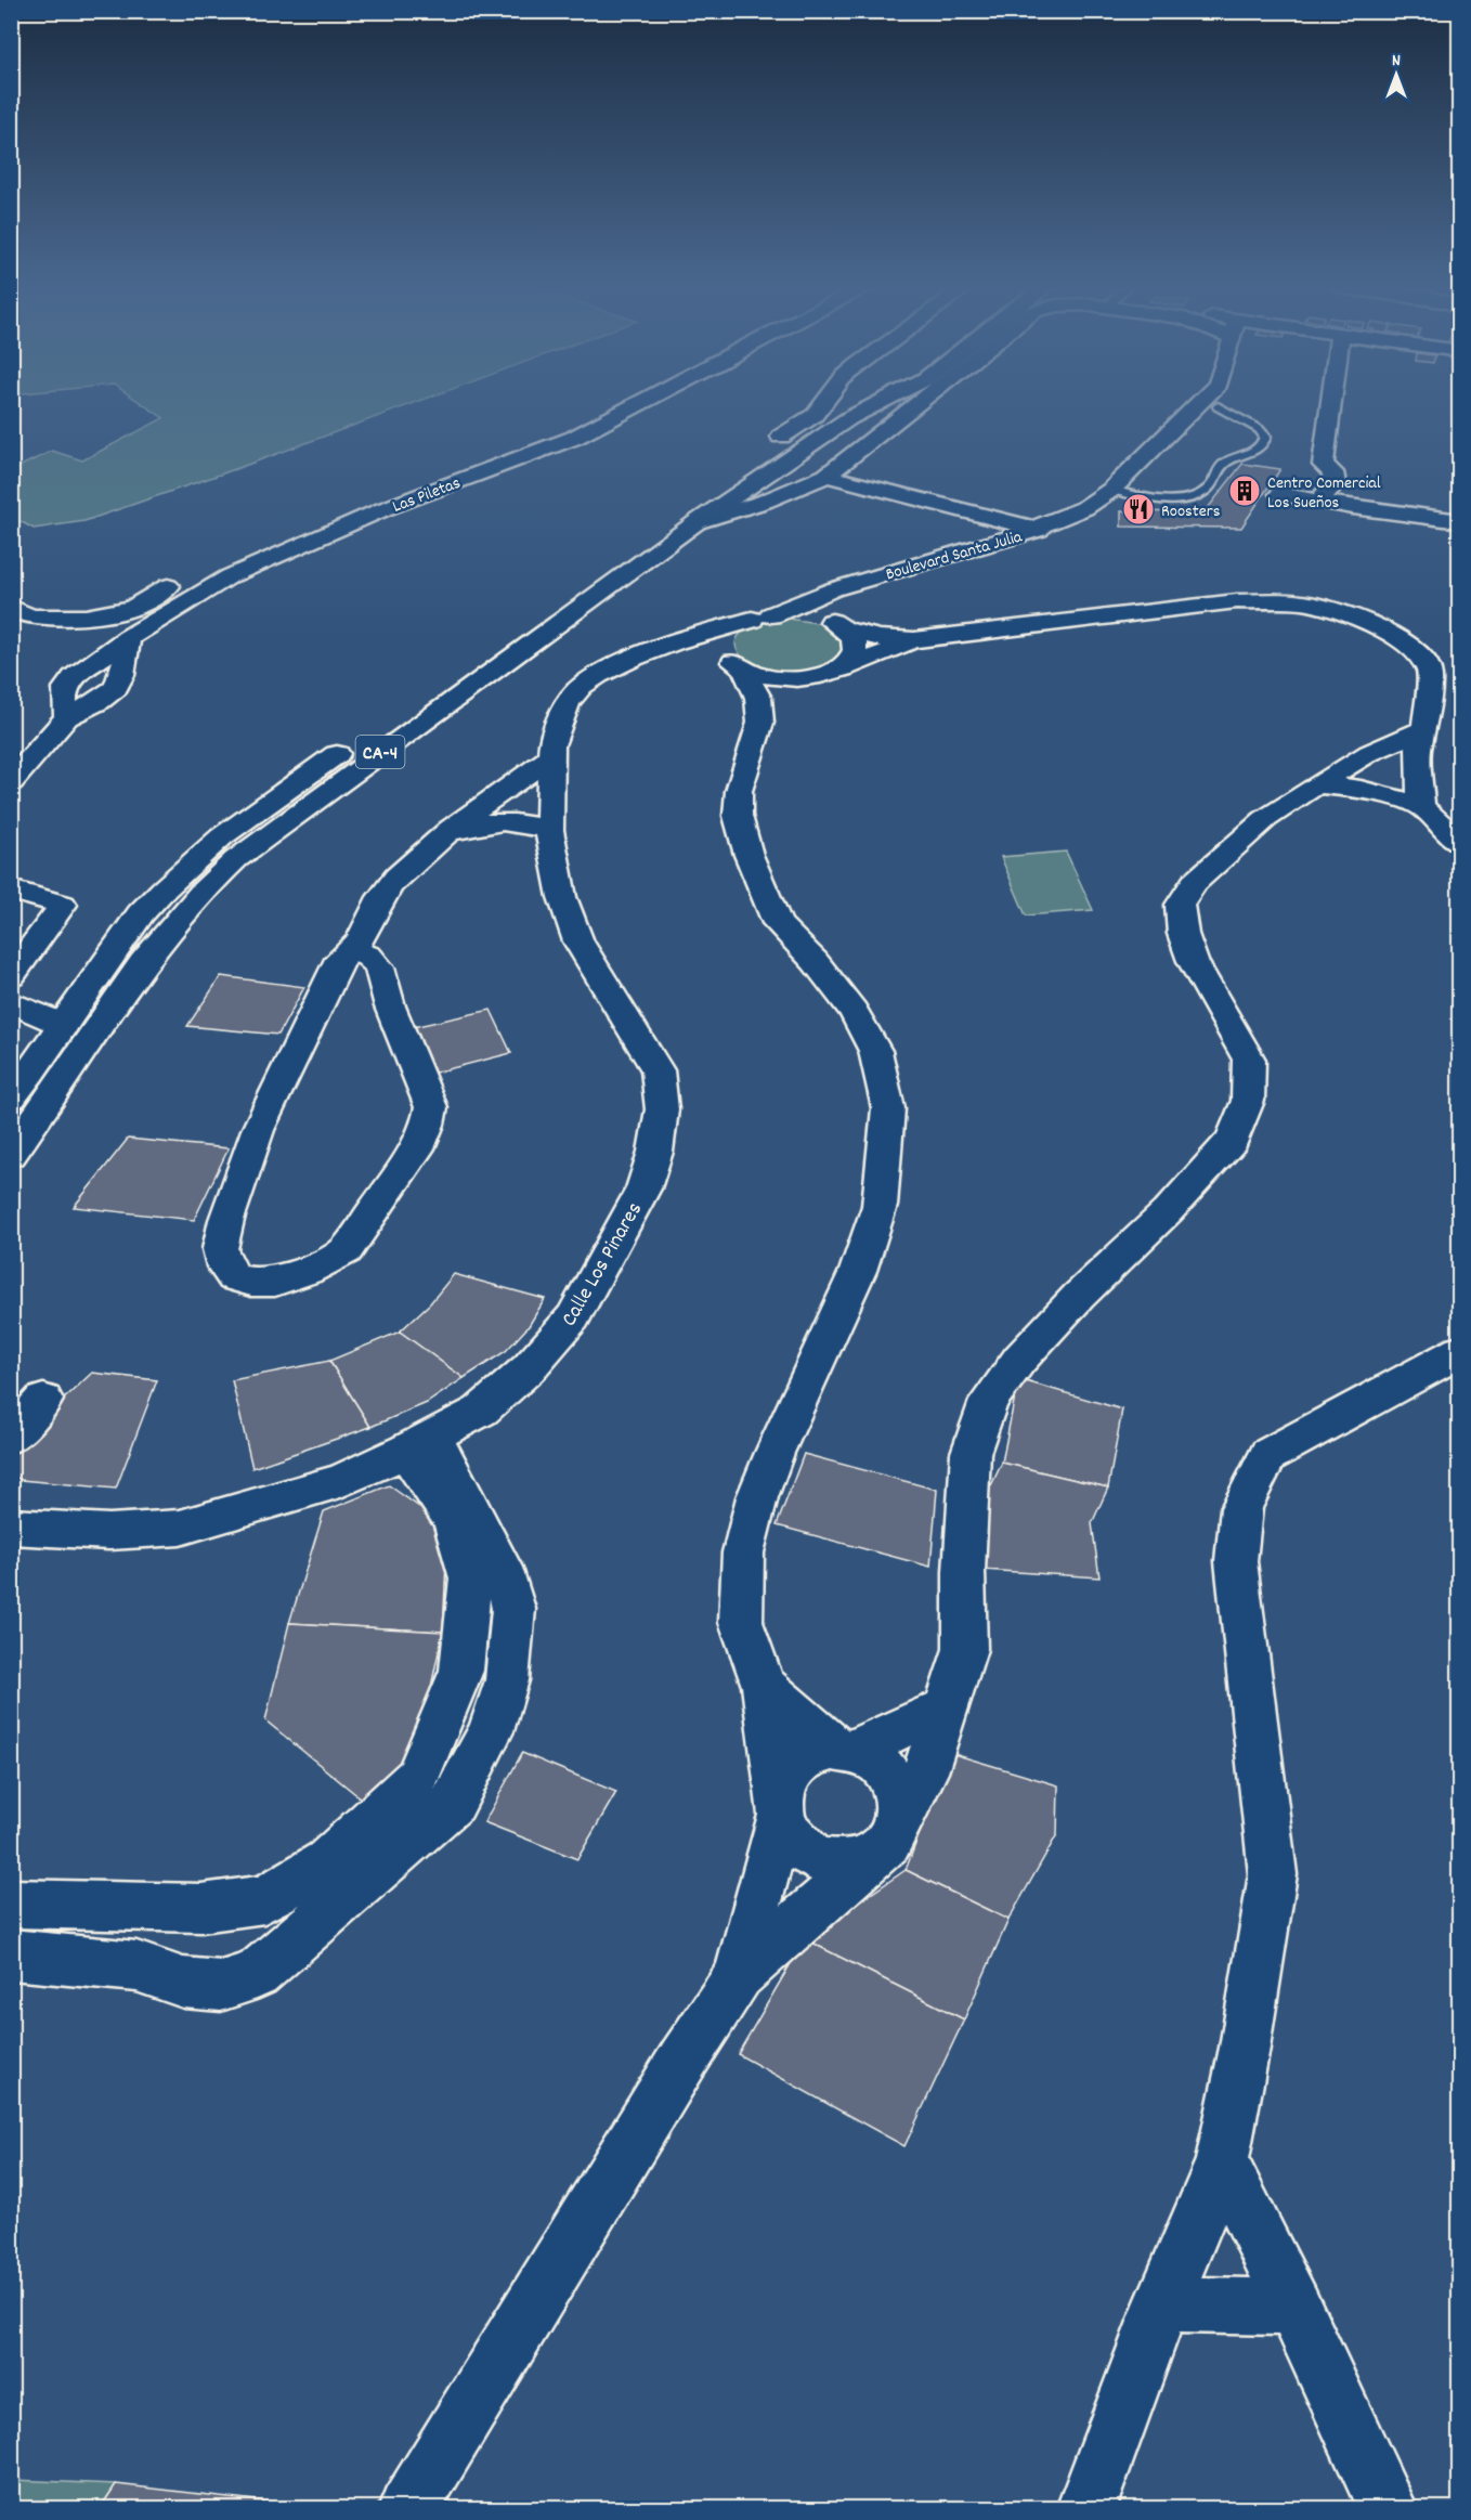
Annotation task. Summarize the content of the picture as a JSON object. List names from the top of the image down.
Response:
{
  "streets": {
    "main road": [
      "Las Piletas",
      "Boulevard Santa Julia",
      "CA-4",
      "Calle Los Pinares"
    ]
  },
  "crossings": [
    ["Boulevard Santa Julia", "Calle Los Pinares"]
  ],
  "places": {
    "building": ["Centro Comercial Los Sueños"],
    "restaurant": ["Roosters"]
  },
  "north": "top"
}
